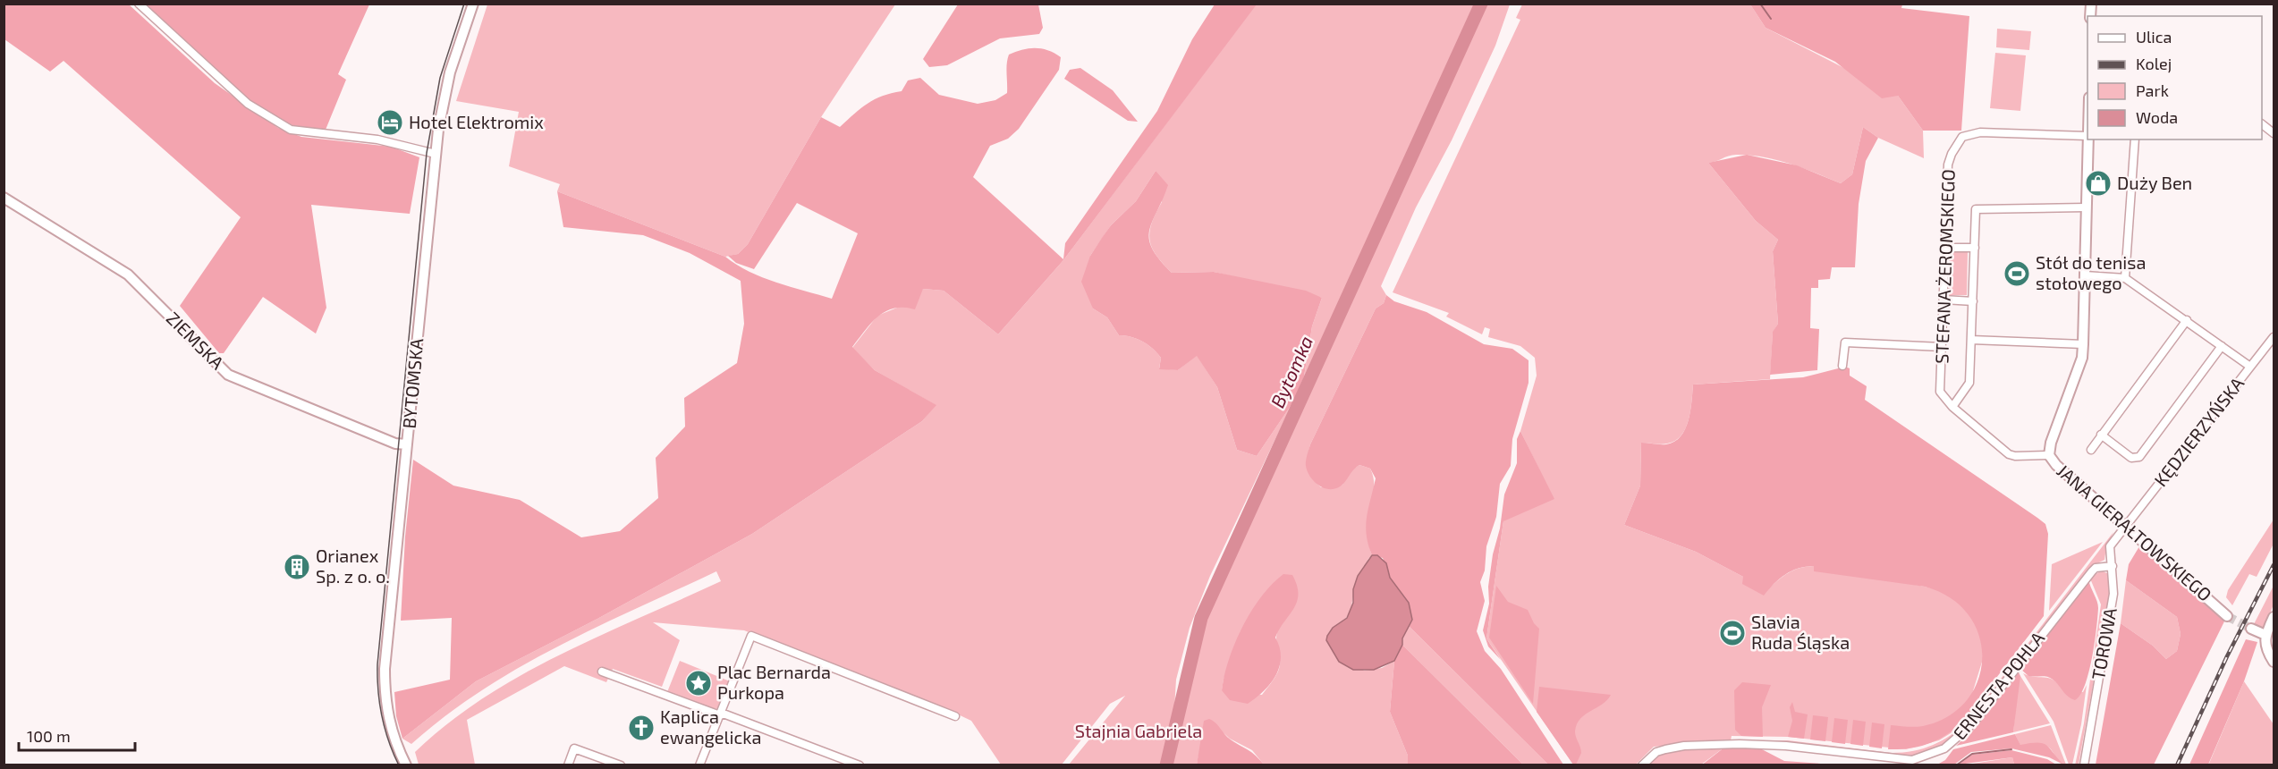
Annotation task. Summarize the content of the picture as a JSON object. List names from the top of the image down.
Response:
{
  "streets": {
    "street": [
      "STEFANA ŻEROMSKIEGO",
      "ZIEMSKA",
      "BYTOMSKA",
      "KĘDZIERZYŃSKA",
      "JANA GIERAŁTOWSKIEGO",
      "TOROWA",
      "ERNESTA POHLA"
    ]
  },
  "crossings": [
    ["STEFANA ŻEROMSKIEGO", "JANA GIERAŁTOWSKIEGO"],
    ["ZIEMSKA", "BYTOMSKA"],
    ["KĘDZIERZYŃSKA", "JANA GIERAŁTOWSKIEGO"],
    ["KĘDZIERZYŃSKA", "TOROWA"],
    ["JANA GIERAŁTOWSKIEGO", "TOROWA"],
    ["TOROWA", "ERNESTA POHLA"]
  ],
  "water": ["Bytomka"],
  "parks": ["Stajnia Gabriela"],
  "places": {
    "hotel": ["Hotel Elektromix"],
    "shop": ["Duży Ben"],
    "sports": ["Stół do tenisa stołowego", "Slavia Ruda Śląska"],
    "building": ["Orianex Sp. z o. o."],
    "place": ["Plac Bernarda Purkopa"],
    "church": ["Kaplica ewangelicka"]
  },
  "legend": [
    "Ulica",
    "Kolej",
    "Park",
    "Woda"
  ],
  "scale_bar": "100 m"
}
